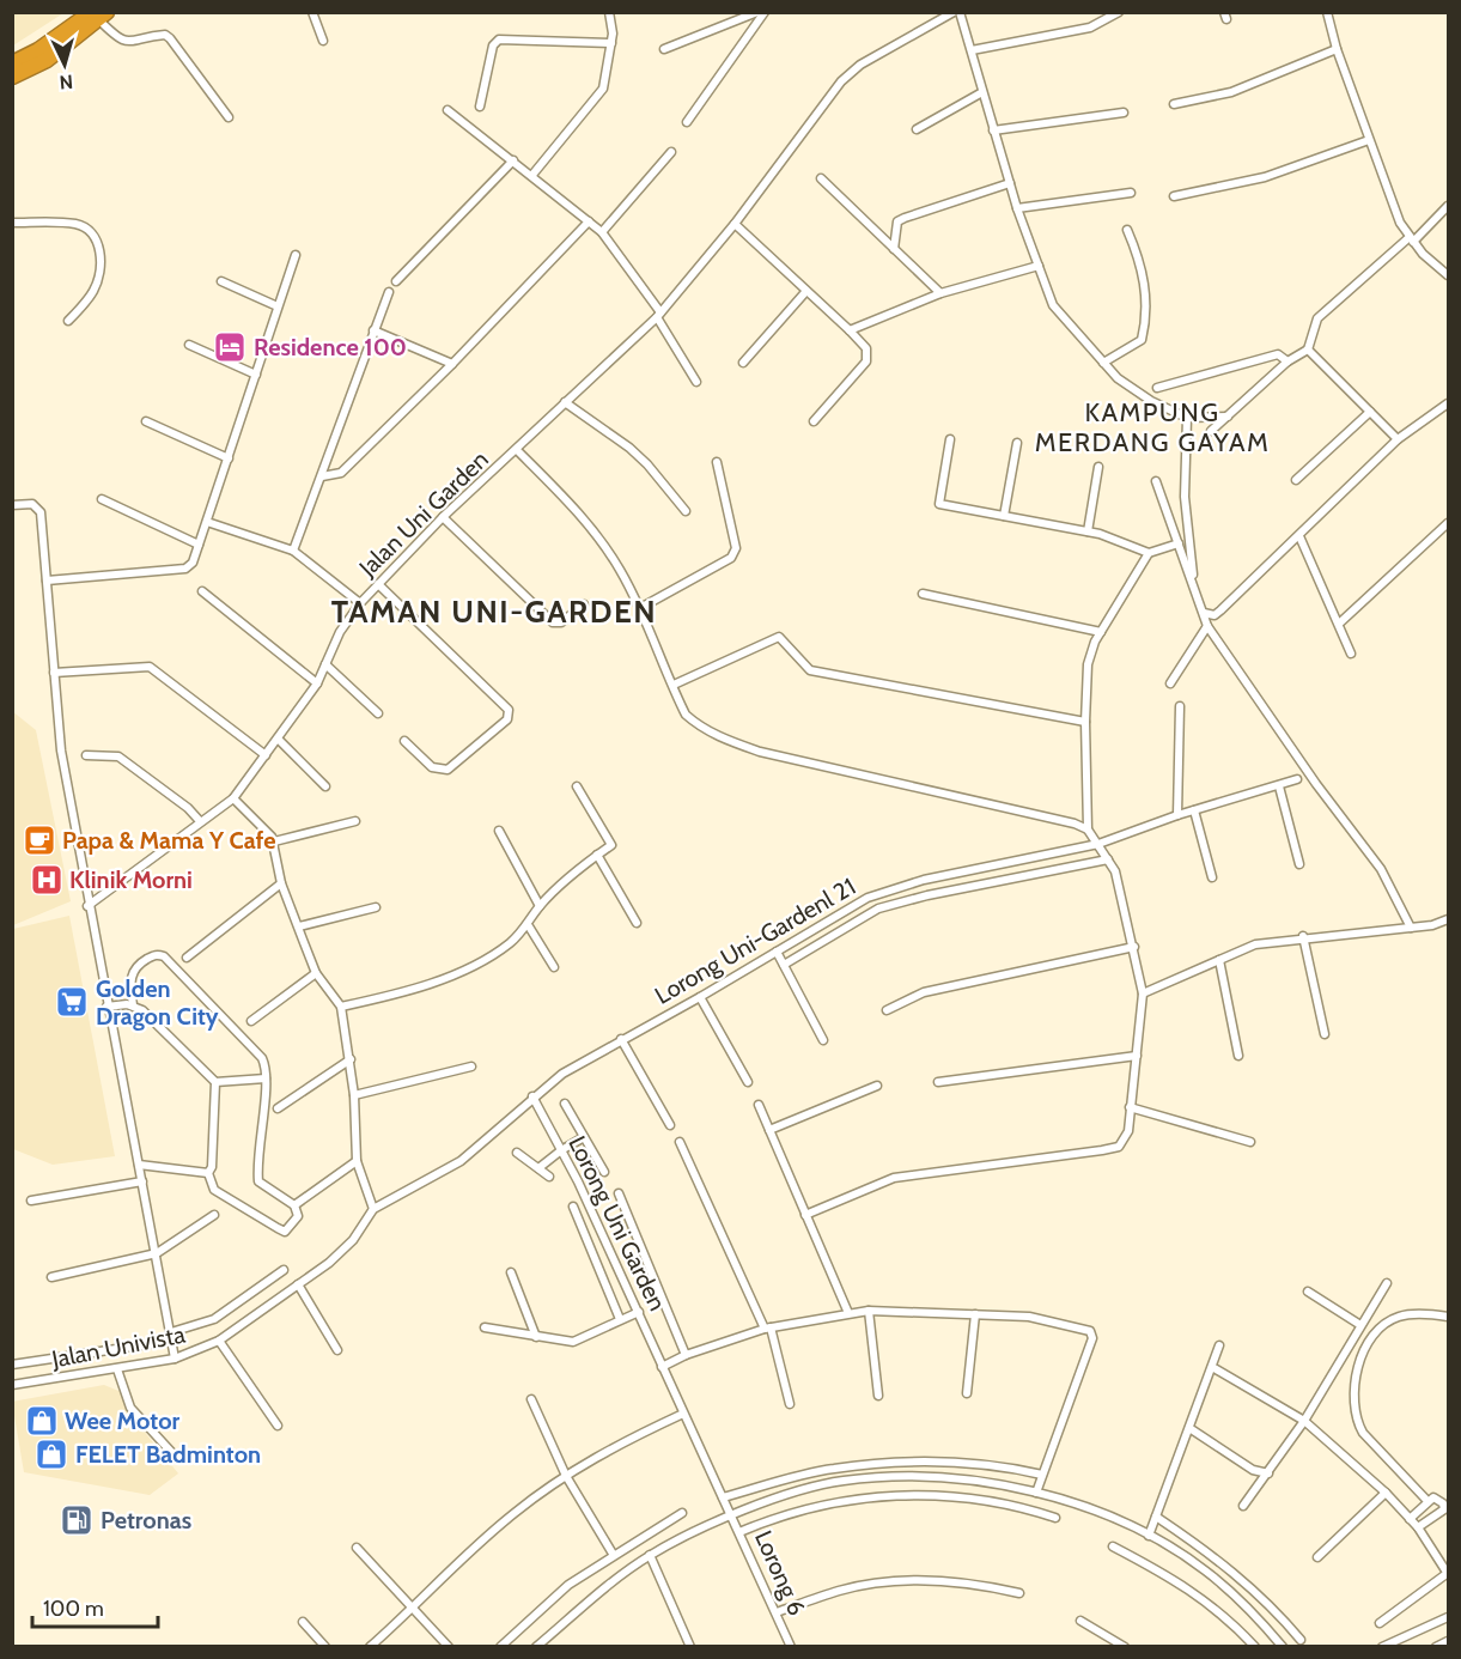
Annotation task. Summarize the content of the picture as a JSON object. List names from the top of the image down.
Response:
{
  "streets": {
    "street": [
      "Jalan Uni Garden",
      "Lorong Uni-Gardenl 21",
      "Lorong Uni Garden",
      "Jalan Univista",
      "Lorong 6"
    ]
  },
  "crossings": [
    ["Lorong Uni-Gardenl 21", "Lorong Uni Garden"],
    ["Lorong Uni-Gardenl 21", "Jalan Univista"],
    ["Lorong Uni Garden", "Lorong 6"]
  ],
  "districts": ["KAMPUNG MERDANG GAYAM", "TAMAN UNI-GARDEN"],
  "places": {
    "hotel": ["Residence 100"],
    "cafe": ["Papa & Mama Y Cafe"],
    "hospital": ["Klinik Morni"],
    "supermarket": ["Golden Dragon City"],
    "shop": ["Wee Motor", "FELET Badminton"],
    "fuel station": ["Petronas"]
  },
  "scale_bar": "100 m",
  "north": "bottom"
}
